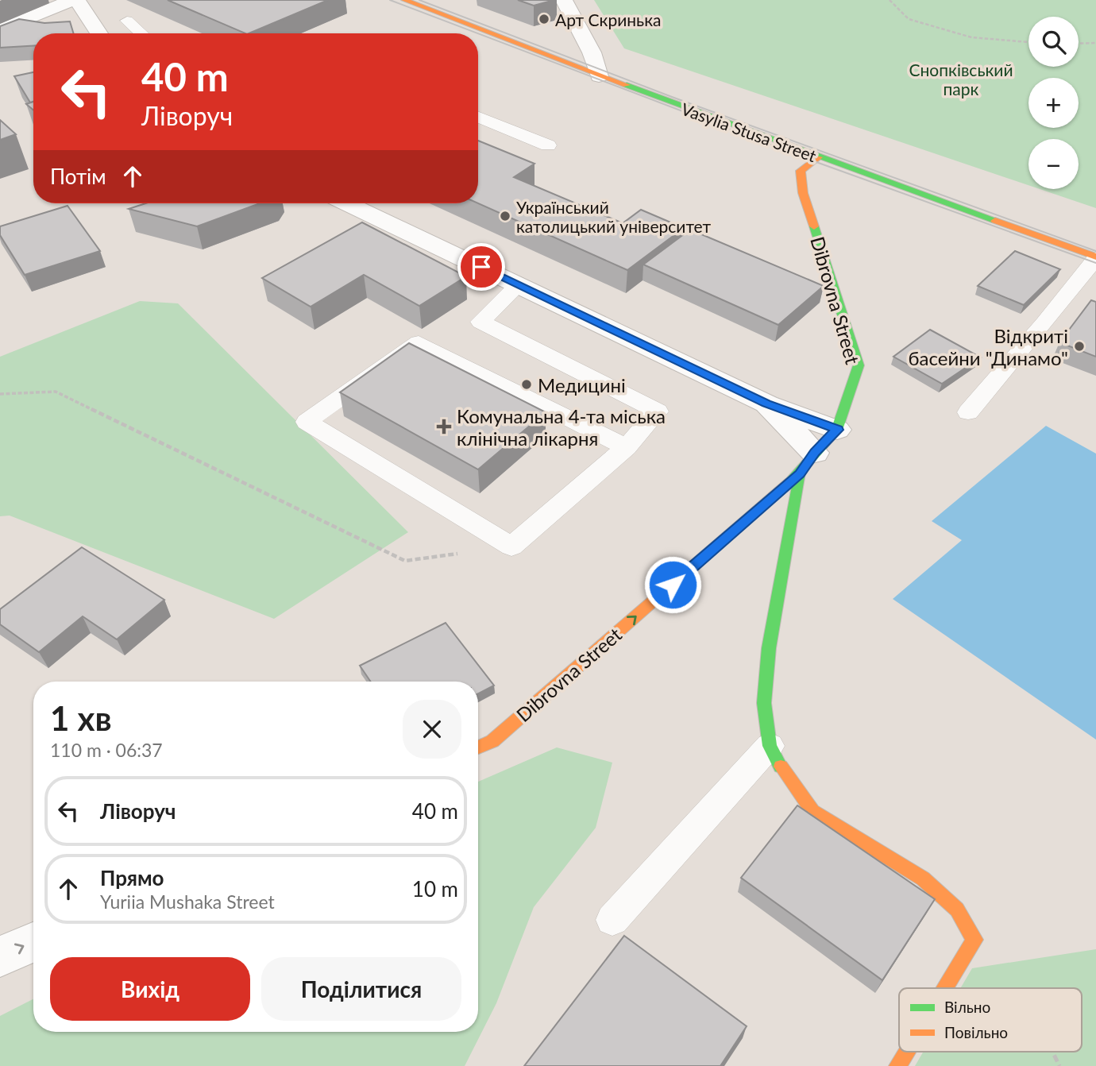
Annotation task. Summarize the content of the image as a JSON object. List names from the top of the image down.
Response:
{
  "streets": {
    "street": ["Vasylia Stusa Street", "Dibrovna Street"]
  },
  "crossings": [
    ["Vasylia Stusa Street", "Dibrovna Street"]
  ],
  "one_way": ["Dibrovna Street"],
  "parks": ["Снопківський парк"],
  "places": {
    "other": [
      "Арт Скринька",
      "Український католицький університет",
      "Відкриті басейни \"Динамо\"",
      "Медицині"
    ],
    "health": ["Комунальна 4-та міська клінічна лікарня"]
  },
  "legend": ["Вільно", "Повільно"],
  "page": {
    "map_buttons": ["+", "−"],
    "turn": ["40 m", "Ліворуч"],
    "then": "Потім",
    "heading": ["1 хв", "110 m · 06:37"],
    "list": [
      {
        "name": "Ліворуч",
        "value": "40 m"
      },
      {
        "name": "Прямо",
        "note": "Yuriia Mushaka Street",
        "value": "10 m"
      }
    ],
    "buttons": ["Вихід", "Поділитися"]
  }
}
